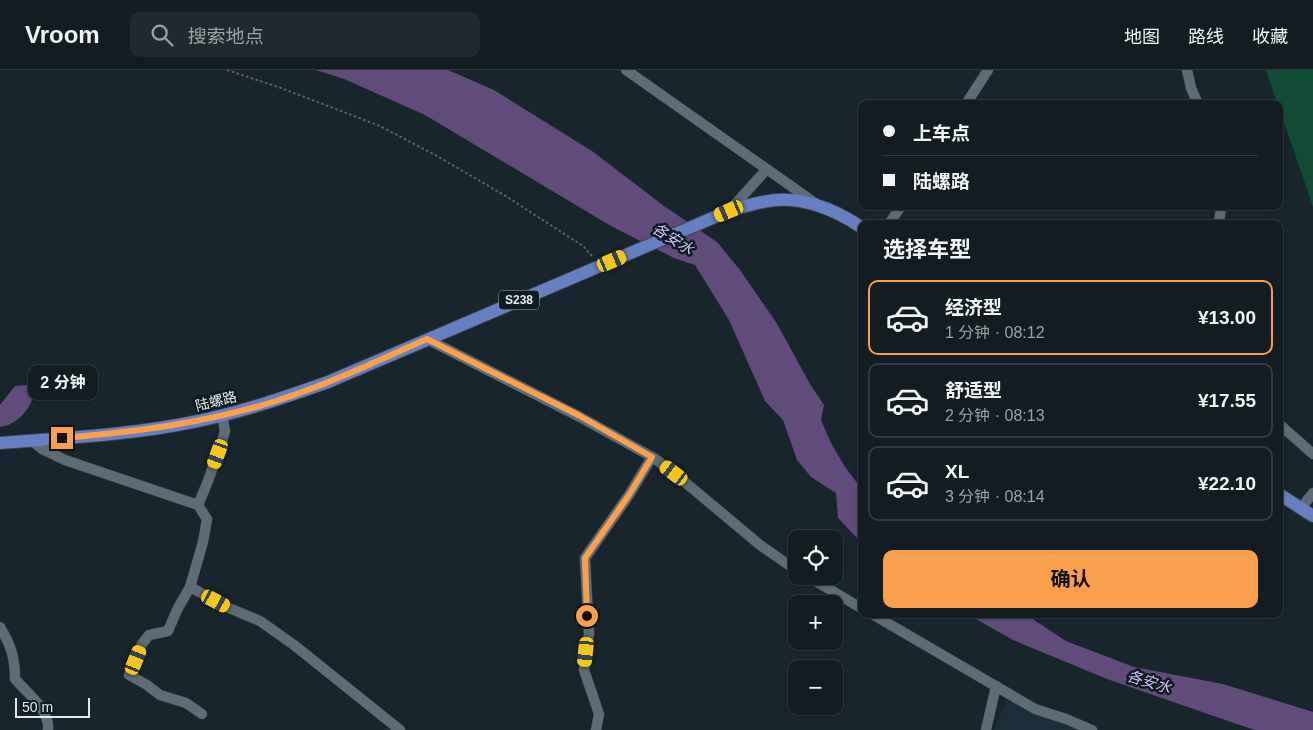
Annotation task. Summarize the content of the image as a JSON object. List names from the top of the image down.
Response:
{
  "streets": {
    "main road": ["S238", "陆螺路"]
  },
  "crossings": [
    ["S238", "陆螺路"]
  ],
  "water": ["各安水"],
  "scale_bar": "50 m",
  "page": {
    "header": "Vroom",
    "search": "搜索地点",
    "nav": ["地图", "路线", "收藏"],
    "banner": ["上车点", "陆螺路"],
    "heading": "选择车型",
    "list": [
      {
        "name": "经济型",
        "note": "1 分钟 · 08:12",
        "value": "¥13.00"
      },
      {
        "name": "舒适型",
        "note": "2 分钟 · 08:13",
        "value": "¥17.55"
      },
      {
        "name": "XL",
        "note": "3 分钟 · 08:14",
        "value": "¥22.10"
      }
    ],
    "bubble": "2 分钟",
    "map_buttons": ["+", "−"],
    "buttons": "确认",
    "scale": "50 m"
  }
}
